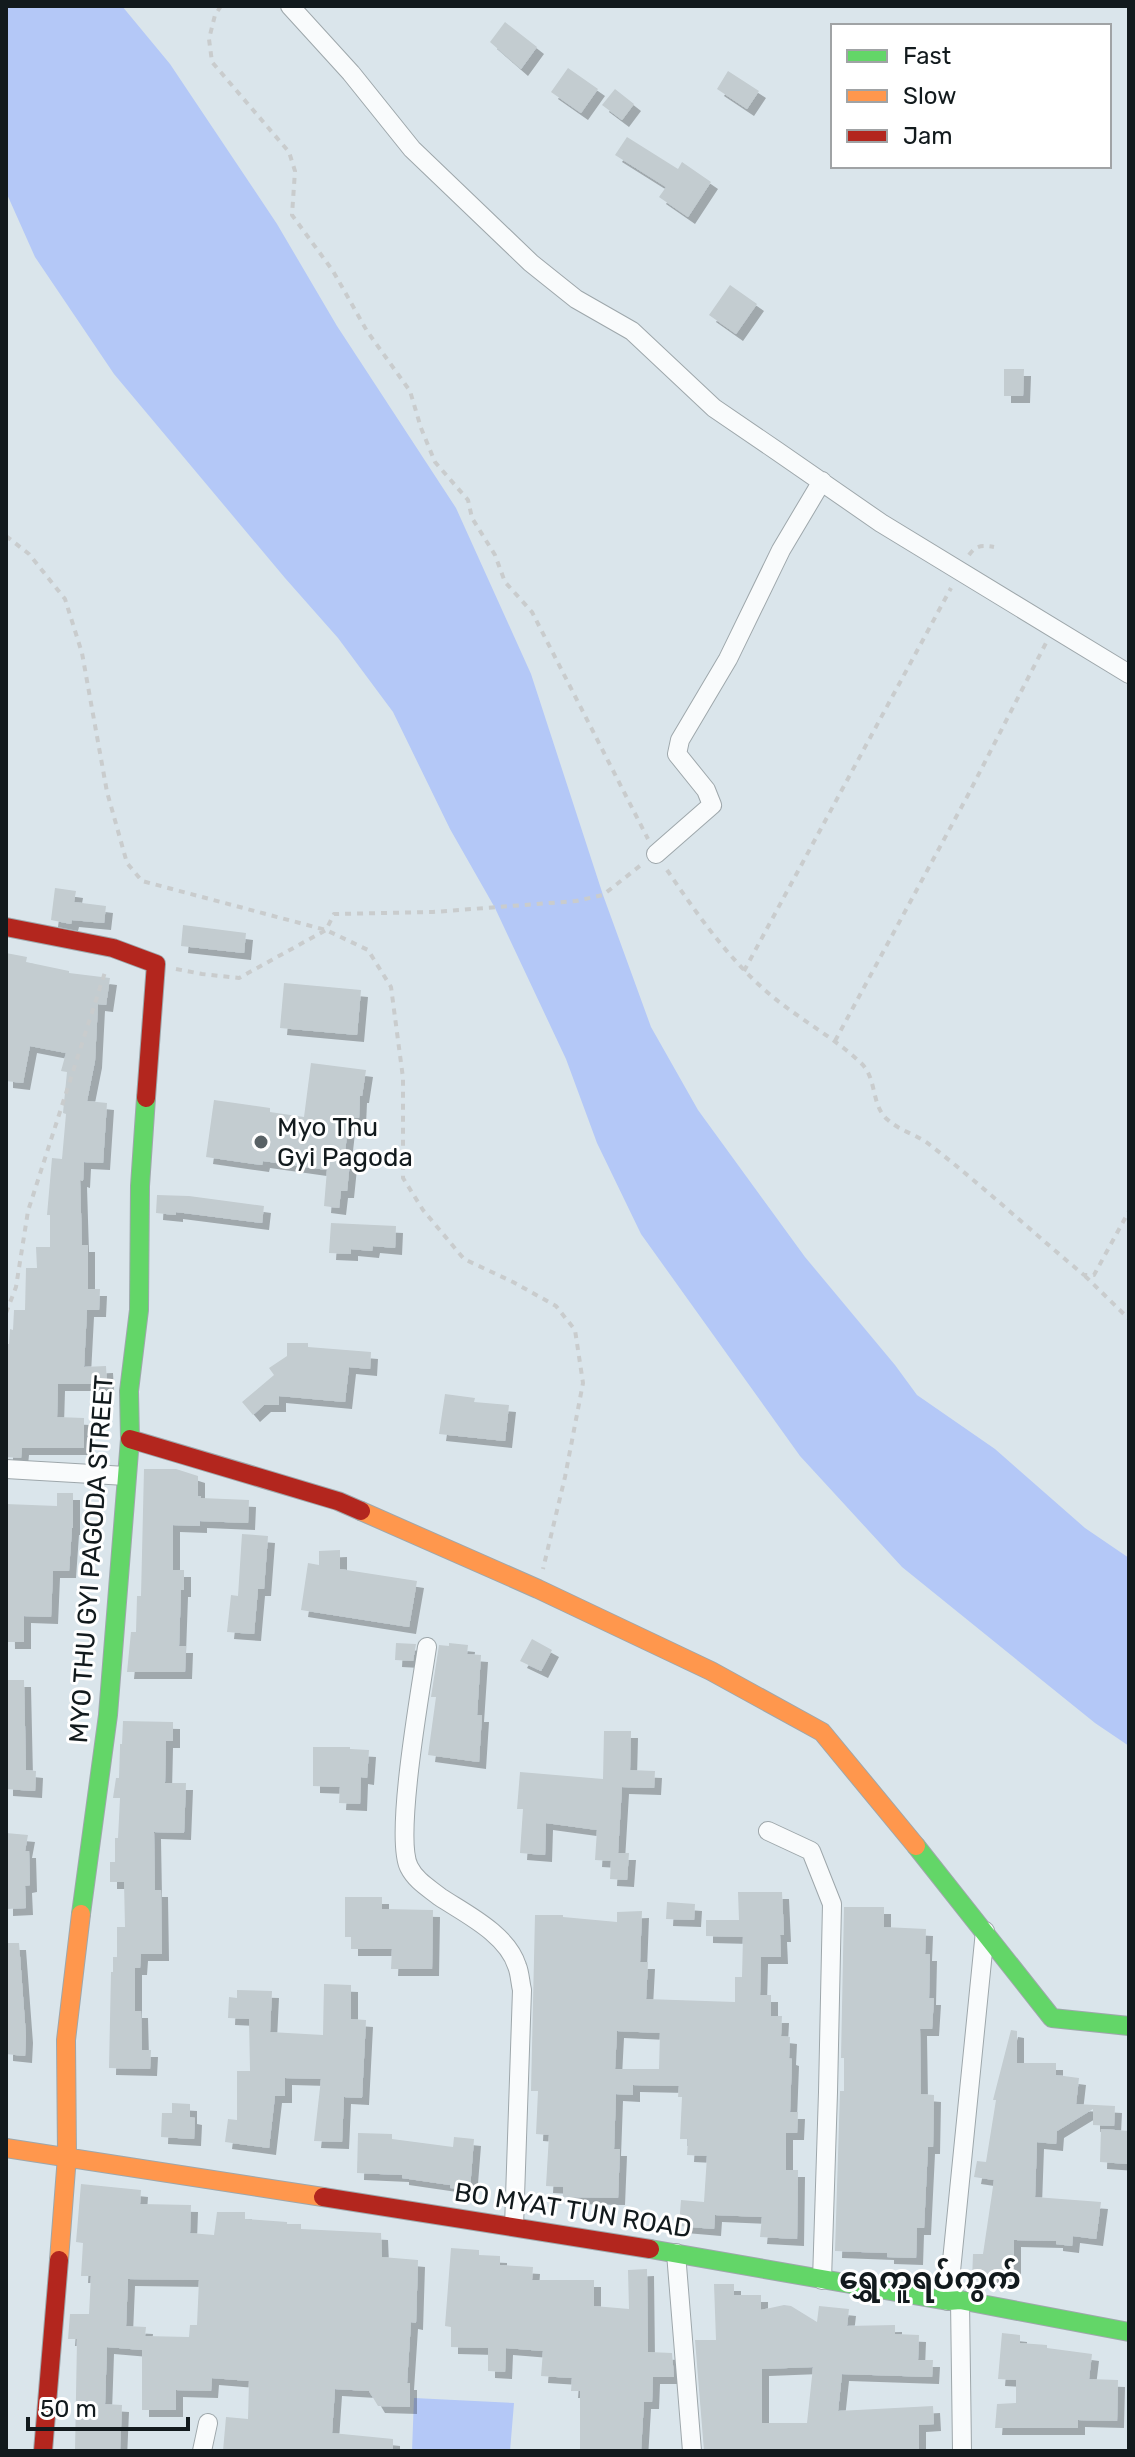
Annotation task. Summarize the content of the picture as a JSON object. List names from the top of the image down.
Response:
{
  "streets": {
    "street": ["MYO THU GYI PAGODA STREET", "BO MYAT TUN ROAD"]
  },
  "crossings": [
    ["MYO THU GYI PAGODA STREET", "BO MYAT TUN ROAD"]
  ],
  "districts": ["ရွှေကူရပ်ကွက်"],
  "places": ["Myo Thu Gyi Pagoda"],
  "legend": ["Fast", "Slow", "Jam"],
  "scale_bar": "50 m"
}
